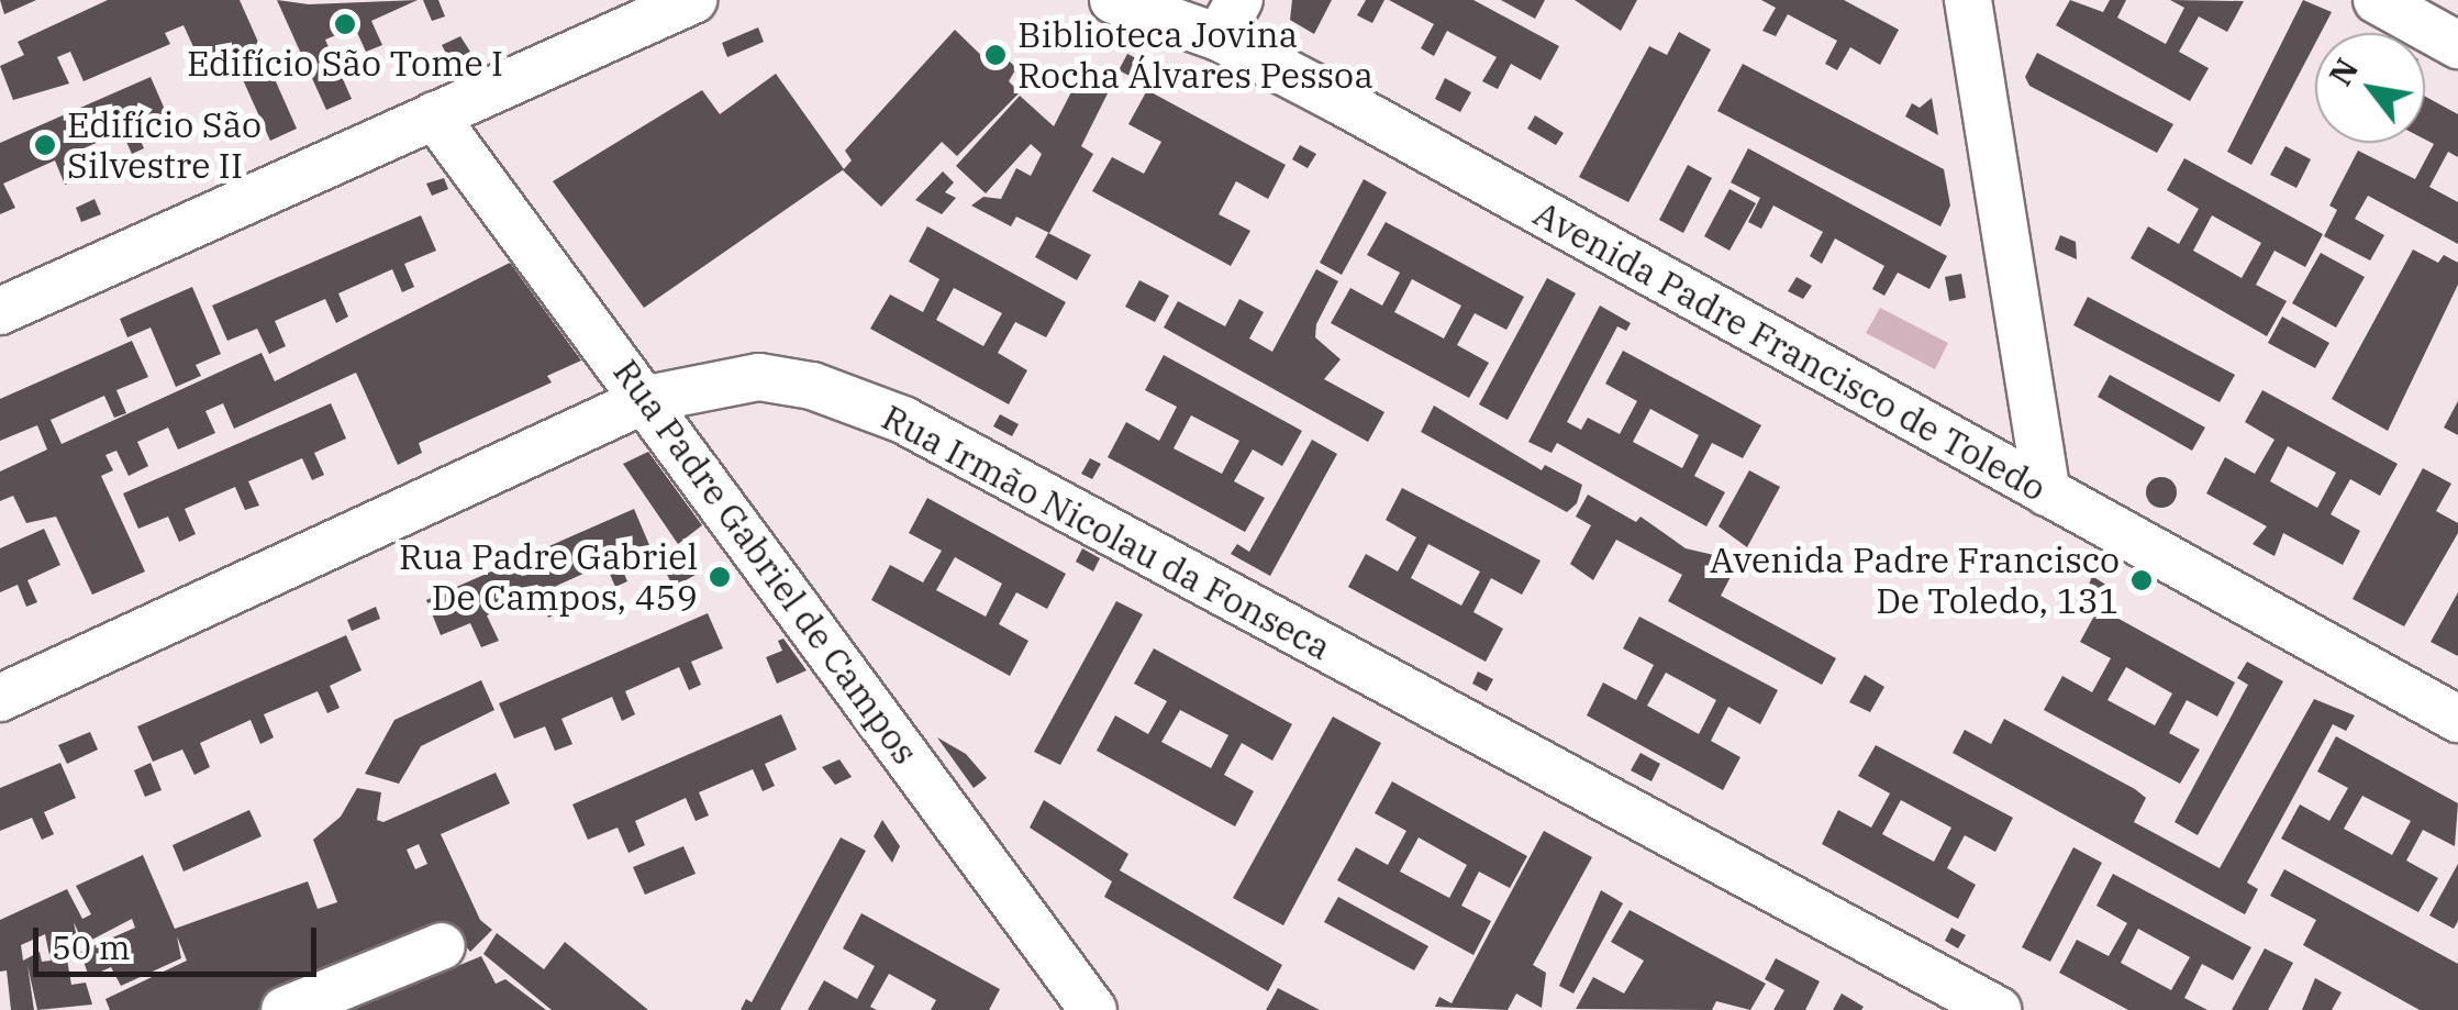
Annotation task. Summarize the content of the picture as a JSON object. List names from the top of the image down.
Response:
{
  "streets": {
    "street": ["Avenida Padre Francisco de Toledo", "Rua Irmão Nicolau da Fonseca", "Rua Padre Gabriel de Campos"]
  },
  "crossings": [
    ["Rua Irmão Nicolau da Fonseca", "Rua Padre Gabriel de Campos"]
  ],
  "places": [
    "Edifício São Tome I",
    "Biblioteca Jovina Rocha Álvares Pessoa",
    "Edifício São Silvestre II",
    "Rua Padre Gabriel De Campos, 459",
    "Avenida Padre Francisco De Toledo, 131"
  ],
  "scale_bar": "50 m",
  "north": "top left"
}
